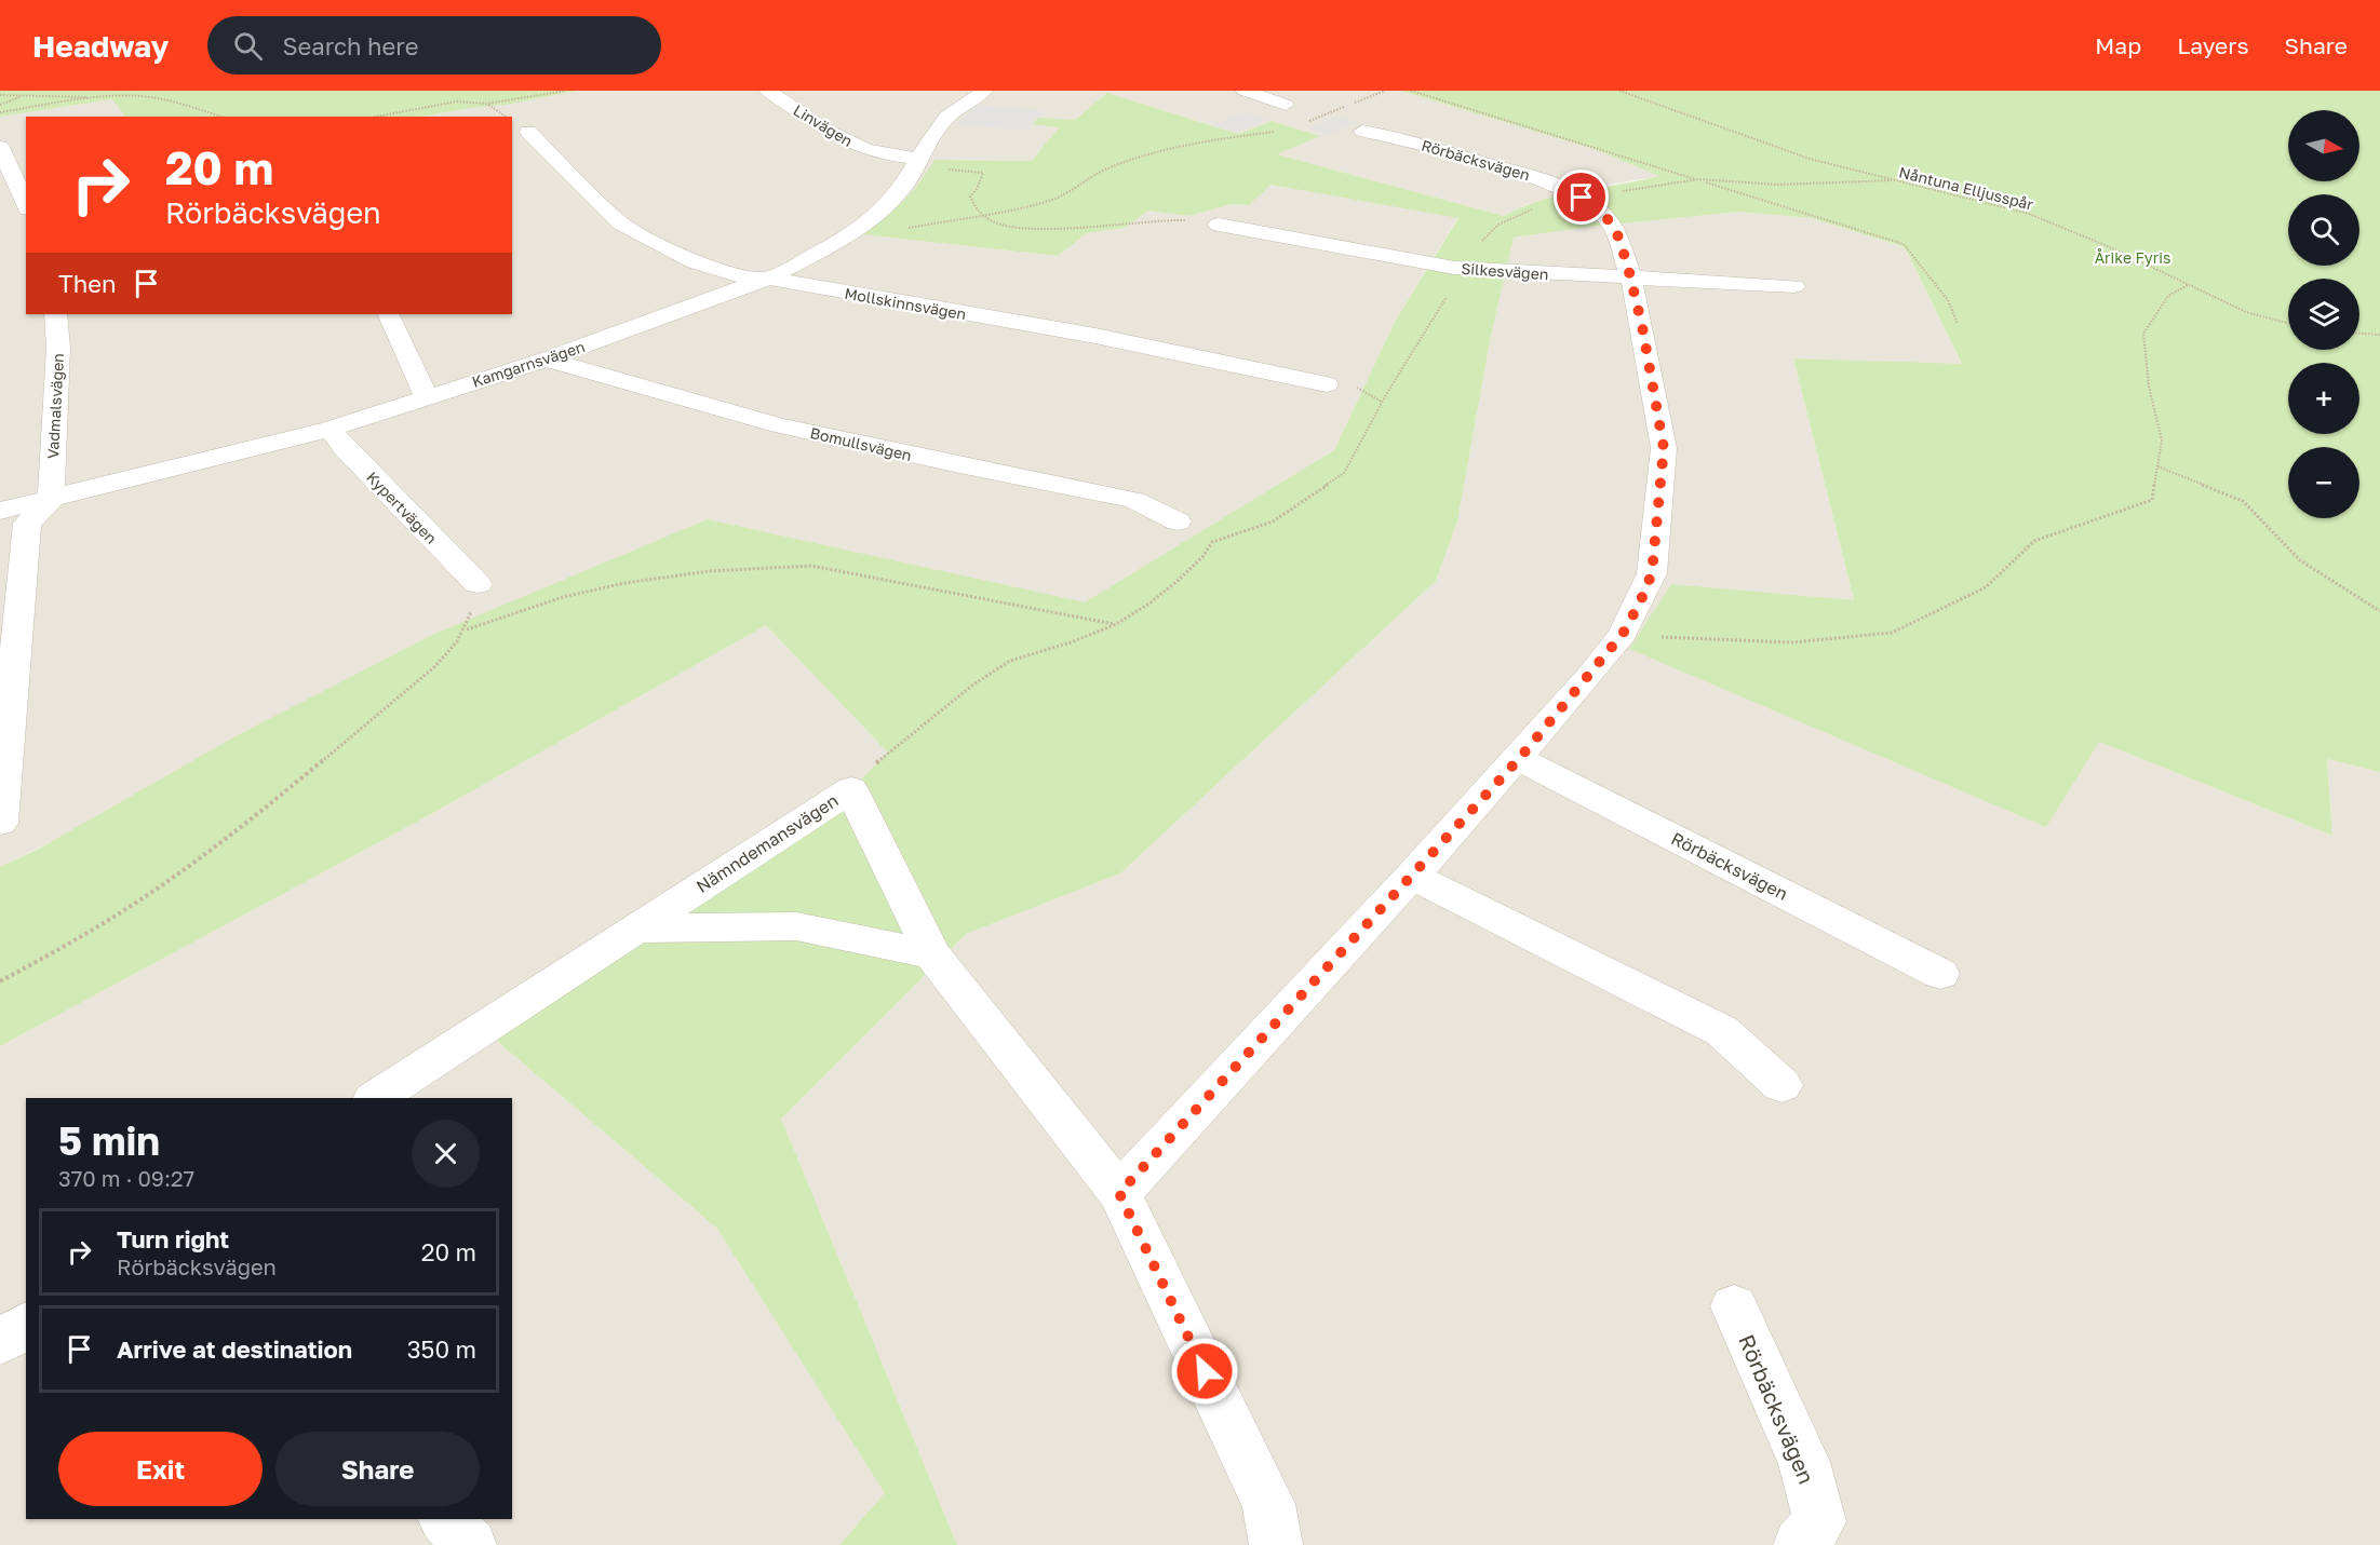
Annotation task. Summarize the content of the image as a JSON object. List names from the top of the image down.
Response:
{
  "streets": {
    "street": [
      "Linvägen",
      "Rörbäcksvägen",
      "Silkesvägen",
      "Mollskinnsvägen",
      "Kamgarnsvägen",
      "Vadmalsvägen",
      "Bomullsvägen",
      "Kypertvägen",
      "Nämndemansvägen"
    ],
    "path": ["Nåntuna Elljusspår"]
  },
  "crossings": [
    ["Linvägen", "Kamgarnsvägen"],
    ["Rörbäcksvägen", "Silkesvägen"],
    ["Rörbäcksvägen", "Nämndemansvägen"],
    ["Mollskinnsvägen", "Kamgarnsvägen"],
    ["Kamgarnsvägen", "Vadmalsvägen"],
    ["Kamgarnsvägen", "Bomullsvägen"],
    ["Kamgarnsvägen", "Kypertvägen"]
  ],
  "parks": ["Årike Fyris"],
  "north": "right",
  "page": {
    "header": "Headway",
    "search": "Search here",
    "nav": ["Map", "Layers", "Share"],
    "map_buttons": ["+", "−"],
    "turn": ["20 m", "Rörbäcksvägen"],
    "then": "Then",
    "heading": ["5 min", "370 m · 09:27"],
    "list": [
      {
        "name": "Turn right",
        "note": "Rörbäcksvägen",
        "value": "20 m"
      },
      {
        "name": "Arrive at destination",
        "value": "350 m"
      }
    ],
    "buttons": ["Exit", "Share"]
  }
}
